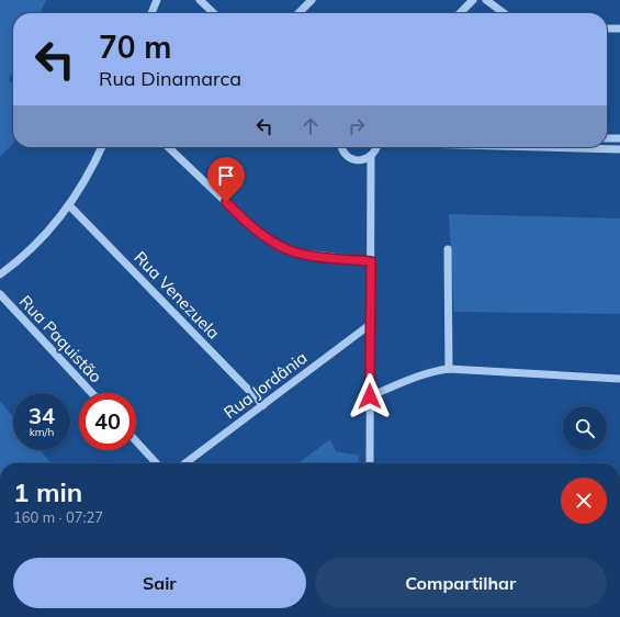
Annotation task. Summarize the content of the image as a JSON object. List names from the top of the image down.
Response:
{
  "streets": {
    "street": ["Rua Venezuela", "Rua Paquistão", "Rua Jordânia"]
  },
  "crossings": [
    ["Rua Venezuela", "Rua Jordânia"]
  ],
  "page": {
    "turn": ["70 m", "Rua Dinamarca"],
    "speed": "34 km/h",
    "limit": "40",
    "heading": ["1 min", "160 m · 07:27"],
    "buttons": ["Sair", "Compartilhar"]
  }
}
